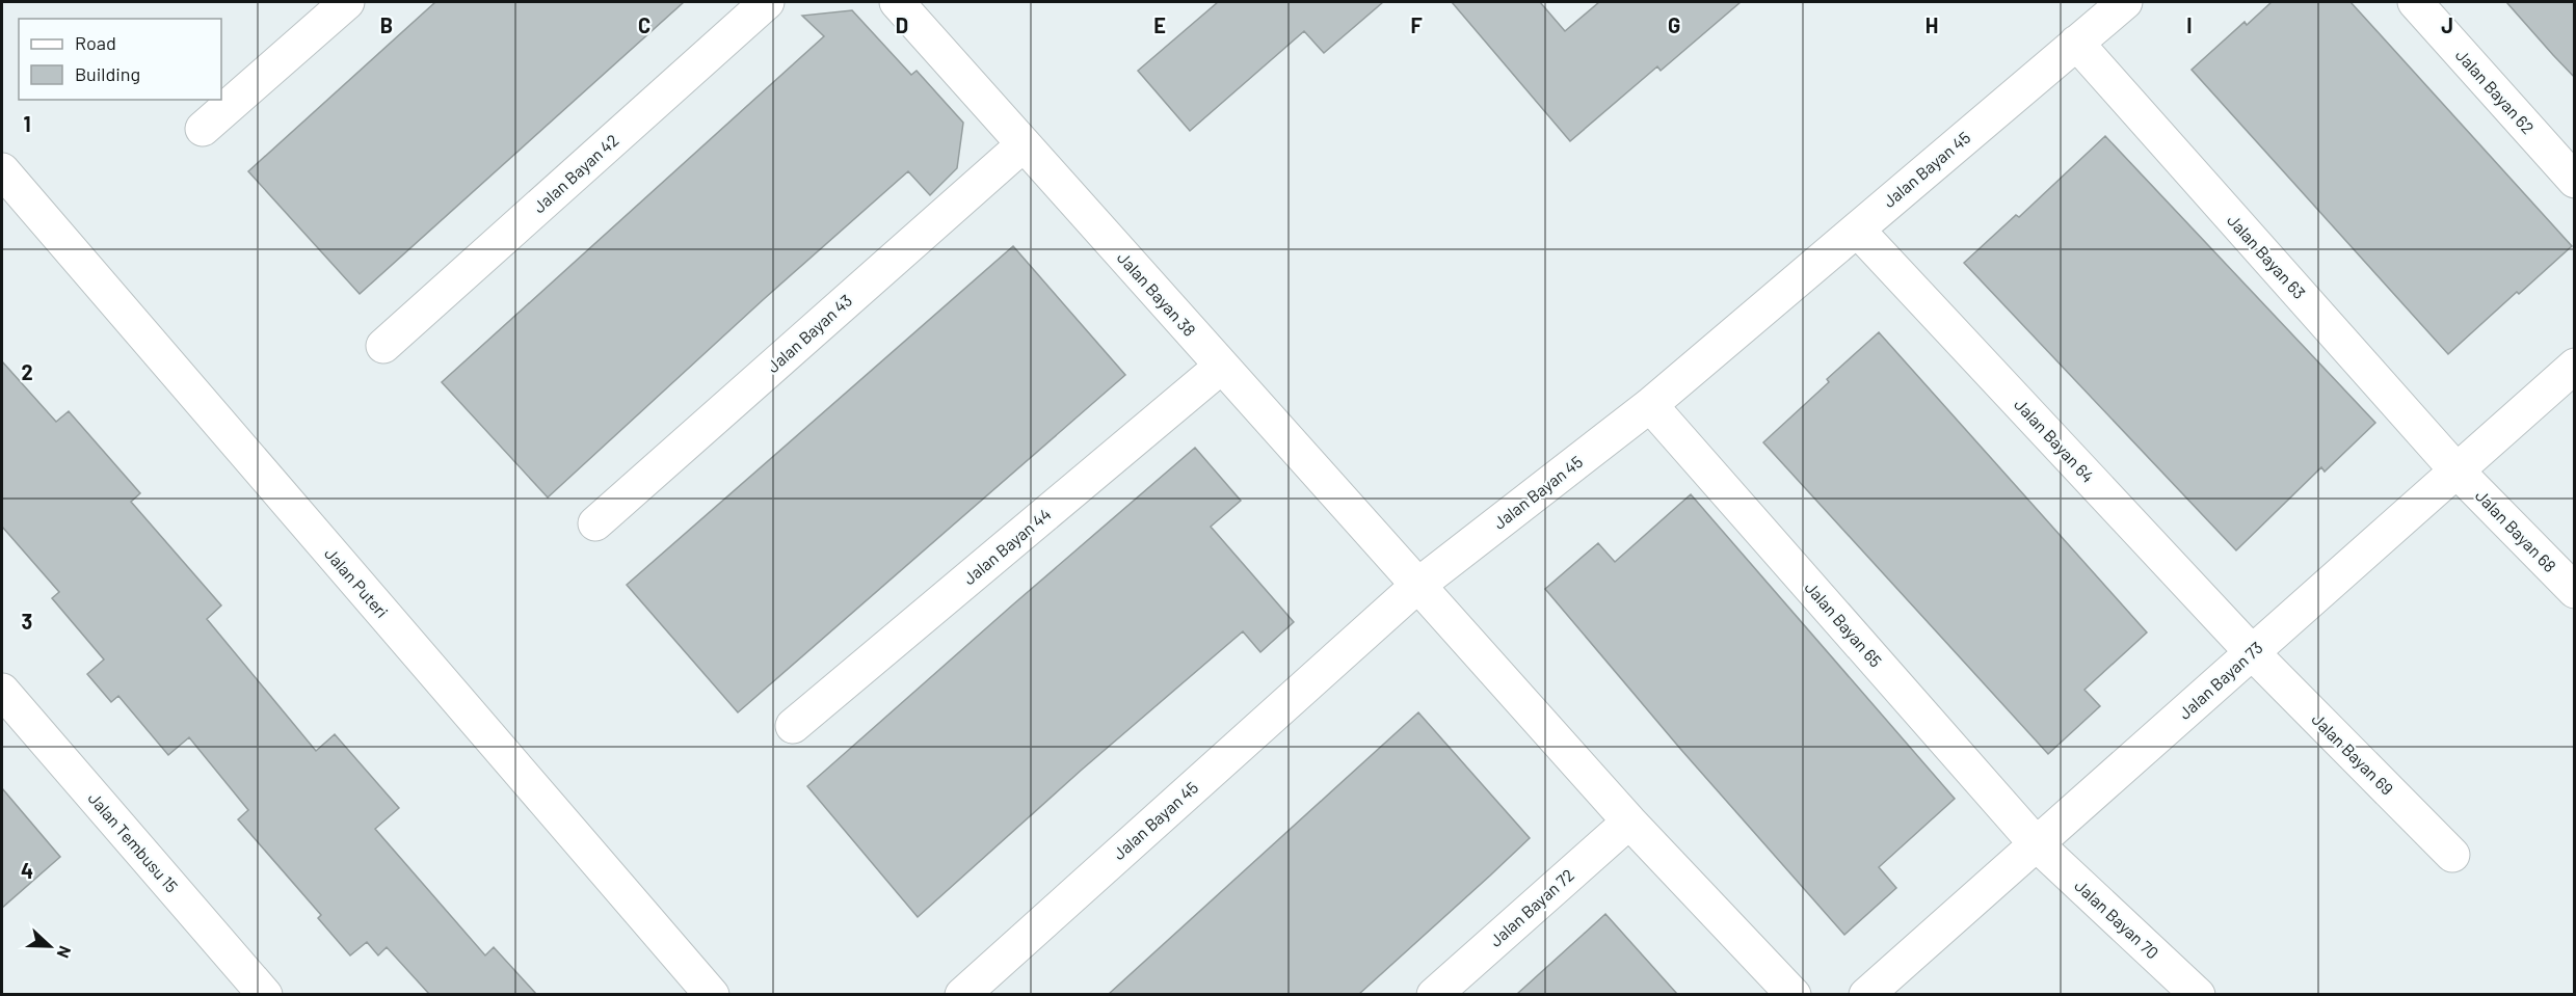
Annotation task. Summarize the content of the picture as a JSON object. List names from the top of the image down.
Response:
{
  "streets": {
    "street": [
      "Jalan Bayan 62",
      "Jalan Bayan 45",
      "Jalan Bayan 42",
      "Jalan Bayan 63",
      "Jalan Bayan 38",
      "Jalan Bayan 43",
      "Jalan Bayan 64",
      "Jalan Bayan 68",
      "Jalan Bayan 44",
      "Jalan Puteri",
      "Jalan Bayan 65",
      "Jalan Bayan 73",
      "Jalan Bayan 69",
      "Jalan Tembusu 15",
      "Jalan Bayan 72",
      "Jalan Bayan 70"
    ]
  },
  "crossings": [
    ["Jalan Bayan 45", "Jalan Bayan 63"],
    ["Jalan Bayan 45", "Jalan Bayan 38"],
    ["Jalan Bayan 45", "Jalan Bayan 64"],
    ["Jalan Bayan 45", "Jalan Bayan 65"],
    ["Jalan Bayan 63", "Jalan Bayan 68"],
    ["Jalan Bayan 63", "Jalan Bayan 73"],
    ["Jalan Bayan 38", "Jalan Bayan 43"],
    ["Jalan Bayan 38", "Jalan Bayan 44"],
    ["Jalan Bayan 38", "Jalan Bayan 72"],
    ["Jalan Bayan 64", "Jalan Bayan 73"],
    ["Jalan Bayan 64", "Jalan Bayan 69"],
    ["Jalan Bayan 68", "Jalan Bayan 73"],
    ["Jalan Bayan 65", "Jalan Bayan 73"],
    ["Jalan Bayan 65", "Jalan Bayan 70"],
    ["Jalan Bayan 73", "Jalan Bayan 69"],
    ["Jalan Bayan 73", "Jalan Bayan 70"]
  ],
  "legend": ["Road", "Building"],
  "north": "right",
  "grid": {
    "columns": [
      "B",
      "C",
      "D",
      "E",
      "F",
      "G",
      "H",
      "I",
      "J"
    ],
    "rows": [
      "1",
      "2",
      "3",
      "4"
    ]
  }
}
